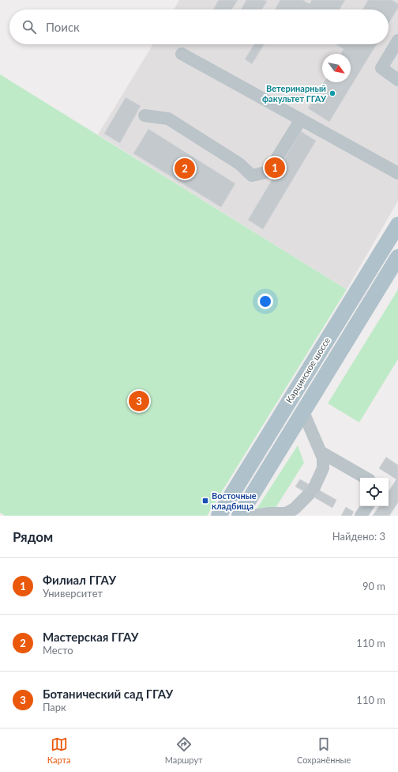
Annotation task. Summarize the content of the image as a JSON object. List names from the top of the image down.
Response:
{
  "streets": {
    "main road": ["Карцинское шоссе"]
  },
  "places": {
    "other": ["Ветеринарный факультет ГГАУ"],
    "transit": ["Восточные кладбища"]
  },
  "north": "bottom right",
  "page": {
    "search": "Поиск",
    "pins": ["1", "2", "3"],
    "heading": ["Рядом", "Найдено: 3"],
    "list": [
      {
        "mark": "1",
        "name": "Филиал ГГАУ",
        "note": "Университет",
        "value": "90 m"
      },
      {
        "mark": "2",
        "name": "Мастерская ГГАУ",
        "note": "Место",
        "value": "110 m"
      },
      {
        "mark": "3",
        "name": "Ботанический сад ГГАУ",
        "note": "Парк",
        "value": "110 m"
      }
    ],
    "nav": ["Карта", "Маршрут", "Сохранённые"]
  }
}
